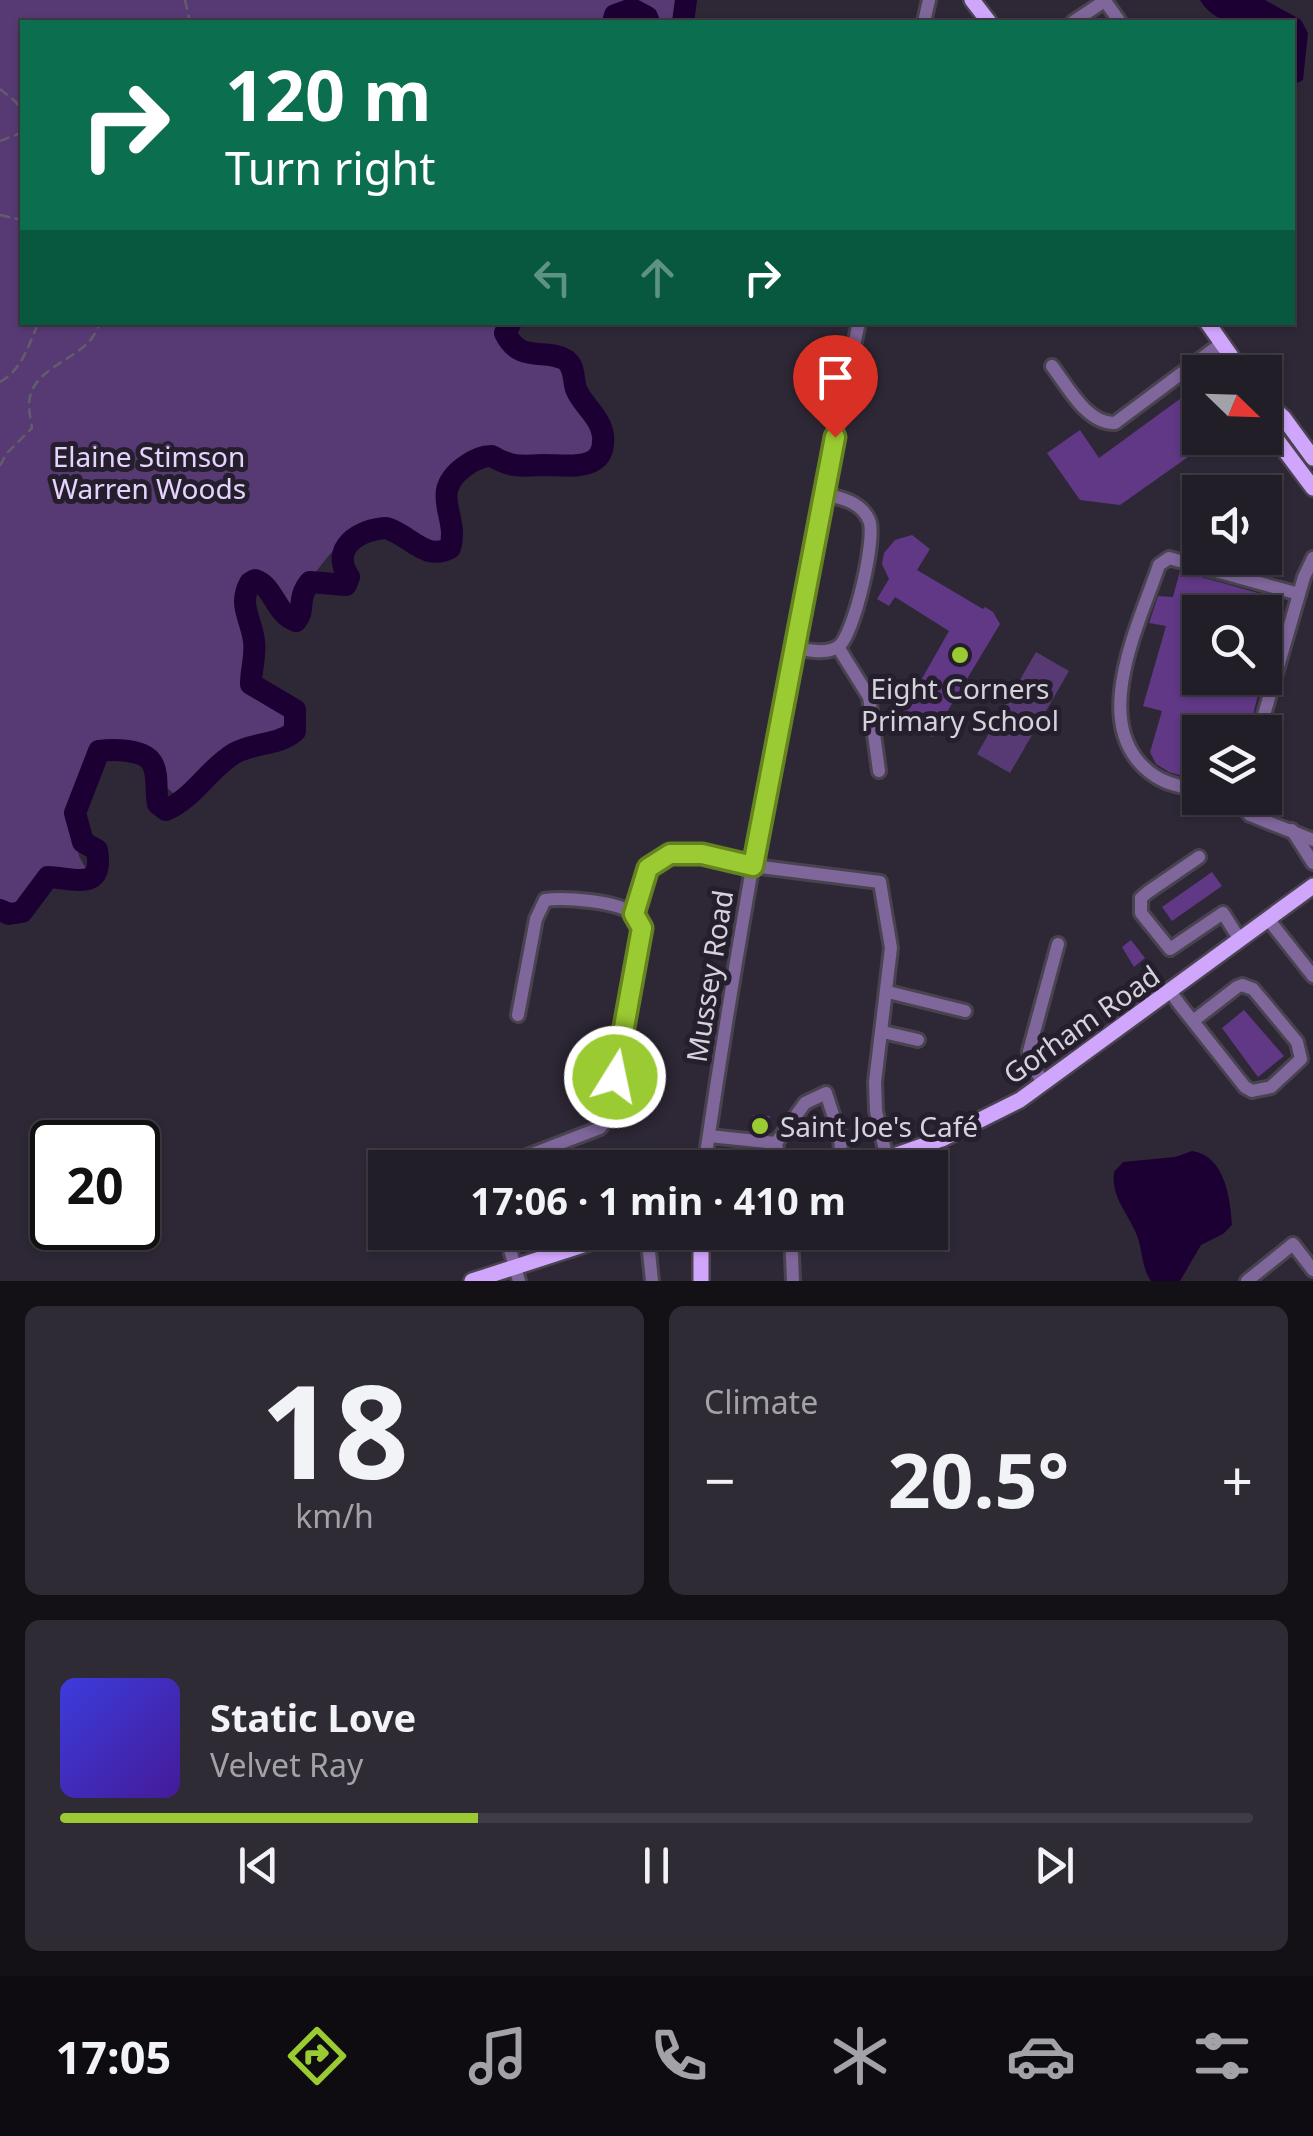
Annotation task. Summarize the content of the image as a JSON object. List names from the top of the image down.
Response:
{
  "streets": {
    "main road": ["Gorham Road"],
    "street": ["Mussey Road"]
  },
  "parks": ["Elaine Stimson Warren Woods"],
  "places": ["Eight Corners Primary School", "Saint Joe's Café"],
  "north": "bottom right",
  "page": {
    "turn": ["120 m", "Turn right"],
    "limit": "20",
    "trip": "17:06 · 1 min · 410 m",
    "tile": [
      ["18", "km/h"],
      "Climate"
    ],
    "heat": ["−", "20.5°", "+"],
    "song": ["Static Love", "Velvet Ray"],
    "tabs": "17:05"
  }
}
